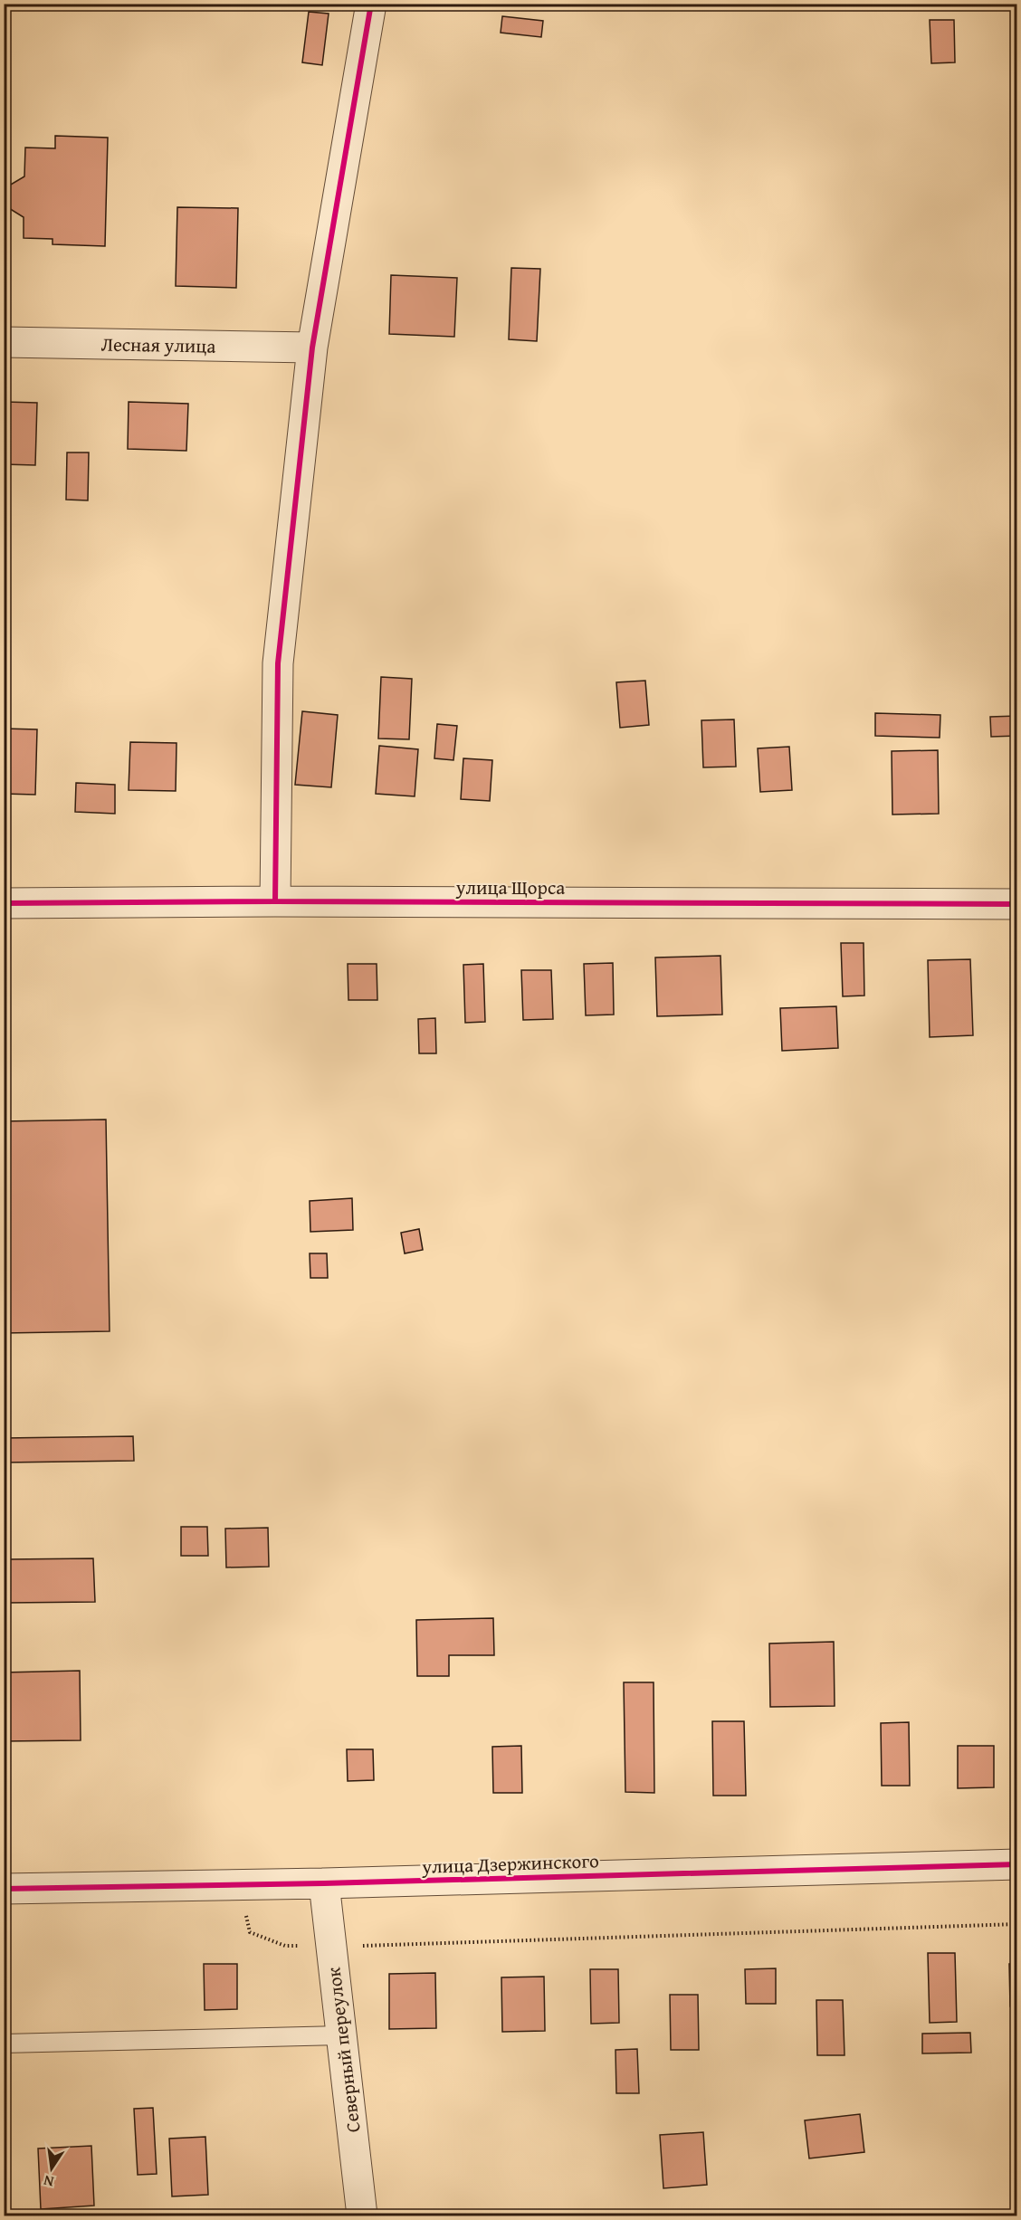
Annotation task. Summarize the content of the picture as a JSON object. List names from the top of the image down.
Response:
{
  "streets": {
    "street": [
      "Лесная улица",
      "улица Щорса",
      "улица Дзержинского",
      "Северный переулок"
    ]
  },
  "crossings": [
    ["улица Дзержинского", "Северный переулок"]
  ],
  "north": "bottom"
}
